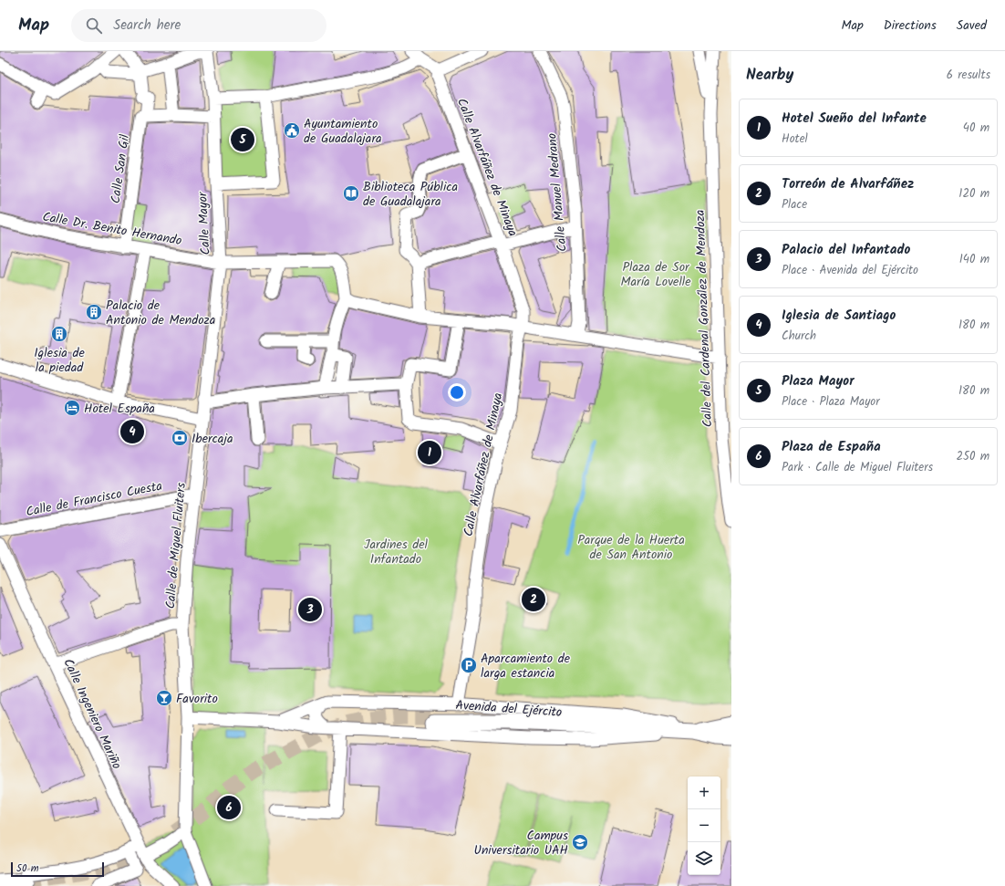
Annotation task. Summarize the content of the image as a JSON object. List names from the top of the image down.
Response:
{
  "streets": {
    "main road": ["Avenida del Ejército"],
    "street": [
      "Calle Alvarfáñez de Minaya",
      "Calle San Gil",
      "Calle Manuel Medrano",
      "Calle Mayor",
      "Calle Dr. Benito Hernando",
      "Calle del Cardenal González de Mendoza",
      "Calle de Francisco Cuesta",
      "Calle de Miguel Fluiters",
      "Calle Ingeniero Mariño"
    ]
  },
  "crossings": [
    ["Calle Alvarfáñez de Minaya", "Avenida del Ejército"],
    ["Calle San Gil", "Calle Dr. Benito Hernando"],
    ["Calle Mayor", "Calle Dr. Benito Hernando"],
    ["Calle Mayor", "Calle de Miguel Fluiters"],
    ["Calle Dr. Benito Hernando", "Calle de Miguel Fluiters"],
    ["Calle de Francisco Cuesta", "Calle de Miguel Fluiters"],
    ["Calle de Miguel Fluiters", "Avenida del Ejército"]
  ],
  "parks": ["Plaza de Sor María Lovelle", "Parque de la Huerta de San Antonio", "Jardines del Infantado"],
  "places": {
    "public building": ["Ayuntamiento de Guadalajara"],
    "library": ["Biblioteca Pública de Guadalajara"],
    "building": ["Palacio de Antonio de Mendoza", "Iglesia de la piedad"],
    "hotel": ["Hotel España"],
    "bank": ["Ibercaja"],
    "parking": ["Aparcamiento de larga estancia"],
    "bar": ["Favorito"],
    "school or university": ["Campus Universitario UAH"]
  },
  "scale_bar": "50 m",
  "page": {
    "header": "Map",
    "search": "Search here",
    "nav": ["Map", "Directions", "Saved"],
    "heading": ["Nearby", "6 results"],
    "list": [
      {
        "mark": "1",
        "name": "Hotel Sueño del Infante",
        "note": "Hotel",
        "value": "40 m"
      },
      {
        "mark": "2",
        "name": "Torreón de Alvarfáñez",
        "note": "Place",
        "value": "120 m"
      },
      {
        "mark": "3",
        "name": "Palacio del Infantado",
        "note": "Place · Avenida del Ejército",
        "value": "140 m"
      },
      {
        "mark": "4",
        "name": "Iglesia de Santiago",
        "note": "Church",
        "value": "180 m"
      },
      {
        "mark": "5",
        "name": "Plaza Mayor",
        "note": "Place · Plaza Mayor",
        "value": "180 m"
      },
      {
        "mark": "6",
        "name": "Plaza de España",
        "note": "Park · Calle de Miguel Fluiters",
        "value": "250 m"
      }
    ],
    "pins": [
      "5",
      "4",
      "1",
      "2",
      "3",
      "6"
    ],
    "map_buttons": ["+", "−"],
    "scale": "50 m"
  }
}
